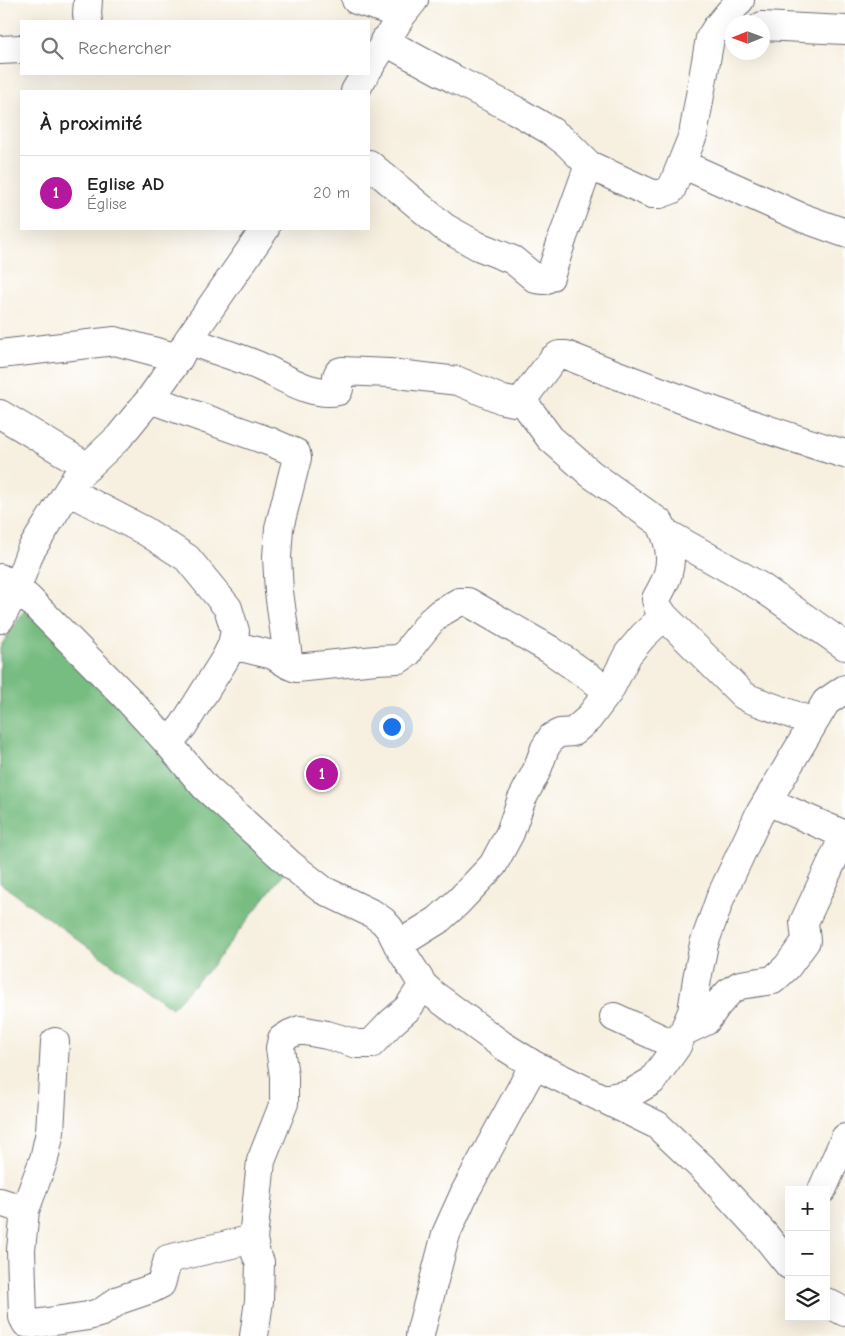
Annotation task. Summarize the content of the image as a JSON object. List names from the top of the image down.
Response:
{
  "north": "left",
  "page": {
    "search": "Rechercher",
    "heading": "À proximité",
    "list": [
      {
        "mark": "1",
        "name": "Eglise AD",
        "note": "Église",
        "value": "20 m"
      }
    ],
    "pins": "1",
    "map_buttons": ["+", "−"]
  }
}
